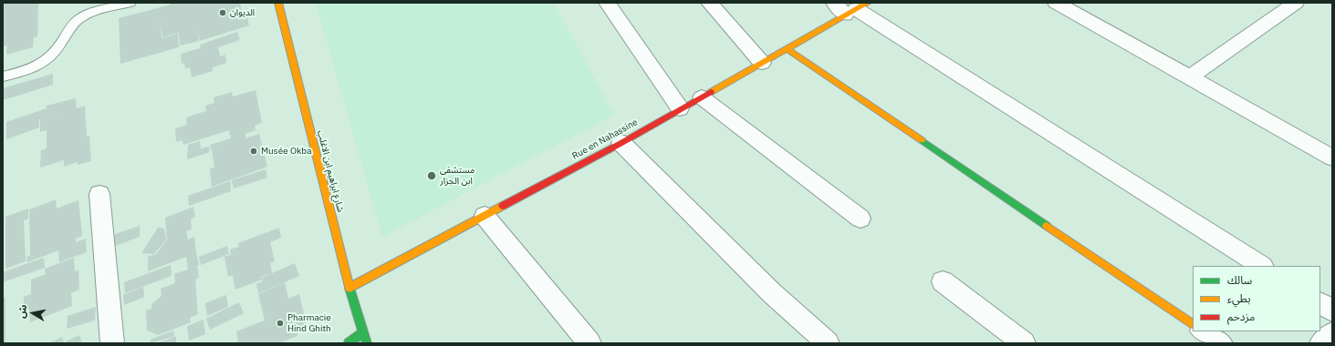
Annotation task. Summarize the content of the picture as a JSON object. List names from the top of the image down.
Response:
{
  "streets": {
    "street": ["Rue en Nahassine", "شارع ابراهيم ابن الاغلب"]
  },
  "crossings": [
    ["Rue en Nahassine", "شارع ابراهيم ابن الاغلب"]
  ],
  "places": [
    "الديوان",
    "Musée Okba",
    "مستشفى ابن الجزار",
    "Pharmacie Hind Ghith"
  ],
  "legend": ["سالك", "بطيء", "مزدحم"],
  "north": "left"
}
